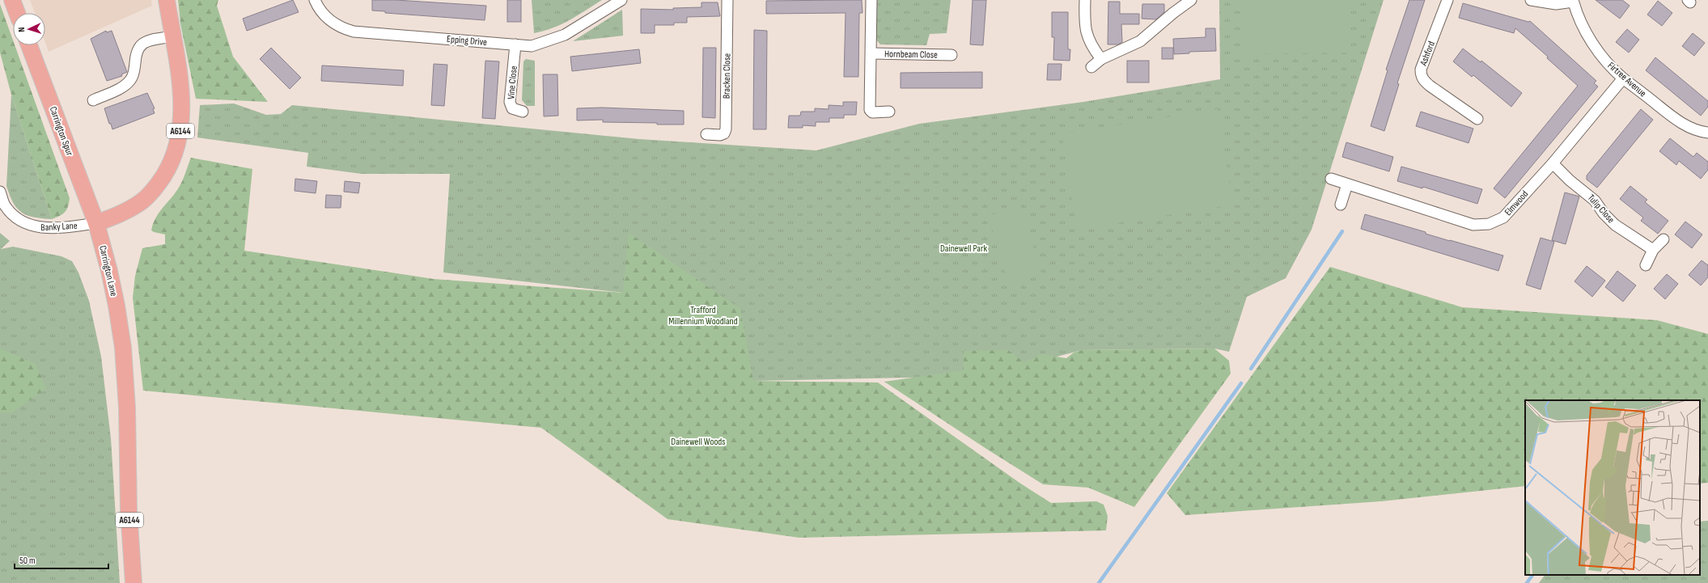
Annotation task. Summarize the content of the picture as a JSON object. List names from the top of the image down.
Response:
{
  "streets": {
    "main road": ["Carrington Spur", "A6144", "Carrington Lane"],
    "street": [
      "Epping Drive",
      "Ashford",
      "Hornbeam Close",
      "Bracken Close",
      "Firtree Avenue",
      "Vine Close",
      "Elmwood",
      "Tulip Close",
      "Banky Lane"
    ]
  },
  "crossings": [
    ["Epping Drive", "Vine Close"],
    ["Firtree Avenue", "Elmwood"],
    ["Carrington Spur", "A6144"],
    ["Carrington Spur", "Banky Lane"],
    ["Carrington Spur", "Carrington Lane"],
    ["A6144", "Banky Lane"],
    ["A6144", "Carrington Lane"],
    ["Elmwood", "Tulip Close"],
    ["Banky Lane", "Carrington Lane"]
  ],
  "parks": ["Dainewell Park", "Trafford Millennium Woodland", "Dainewell Woods"],
  "scale_bar": "50 m",
  "north": "left"
}
